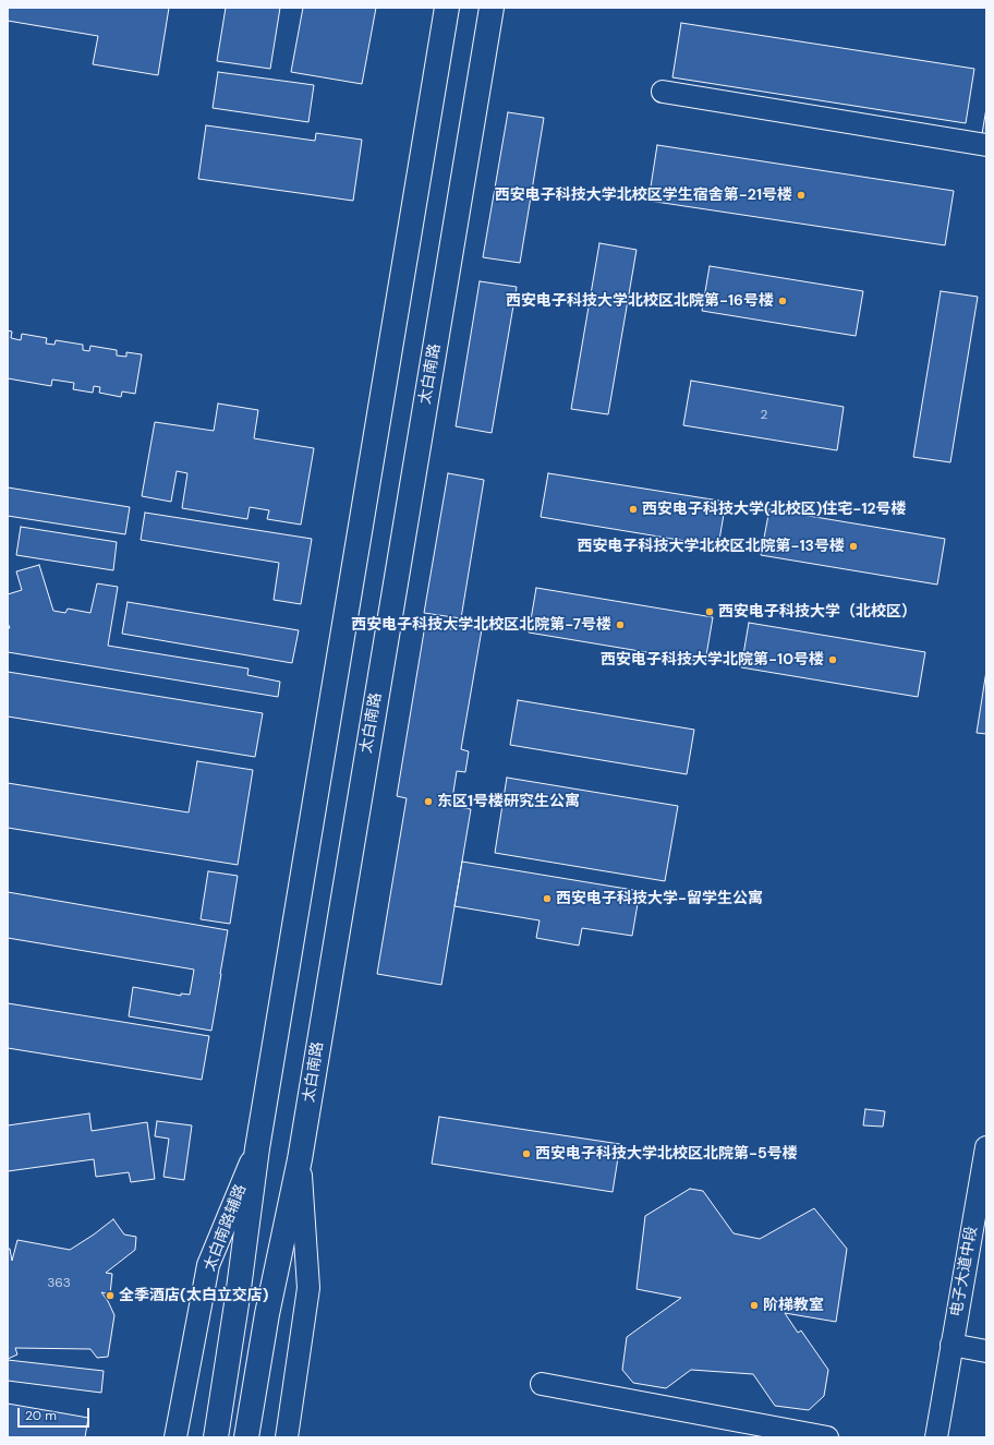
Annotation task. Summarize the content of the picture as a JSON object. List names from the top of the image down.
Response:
{
  "streets": {
    "main road": ["太白南路"],
    "street": ["太白南路辅路", "电子大道中段"]
  },
  "places": [
    "西安电子科技大学北校区学生宿舍第-21号楼",
    "西安电子科技大学北校区北院第-16号楼",
    "西安电子科技大学(北校区)住宅-12号楼",
    "西安电子科技大学北校区北院第-13号楼",
    "西安电子科技大学（北校区）",
    "西安电子科技大学北校区北院第-7号楼",
    "西安电子科技大学北院第-10号楼",
    "东区1号楼研究生公寓",
    "西安电子科技大学-留学生公寓",
    "西安电子科技大学北校区北院第-5号楼",
    "全季酒店(太白立交店)",
    "阶梯教室"
  ],
  "house_numbers": ["2", "363"],
  "scale_bar": "20 m"
}
